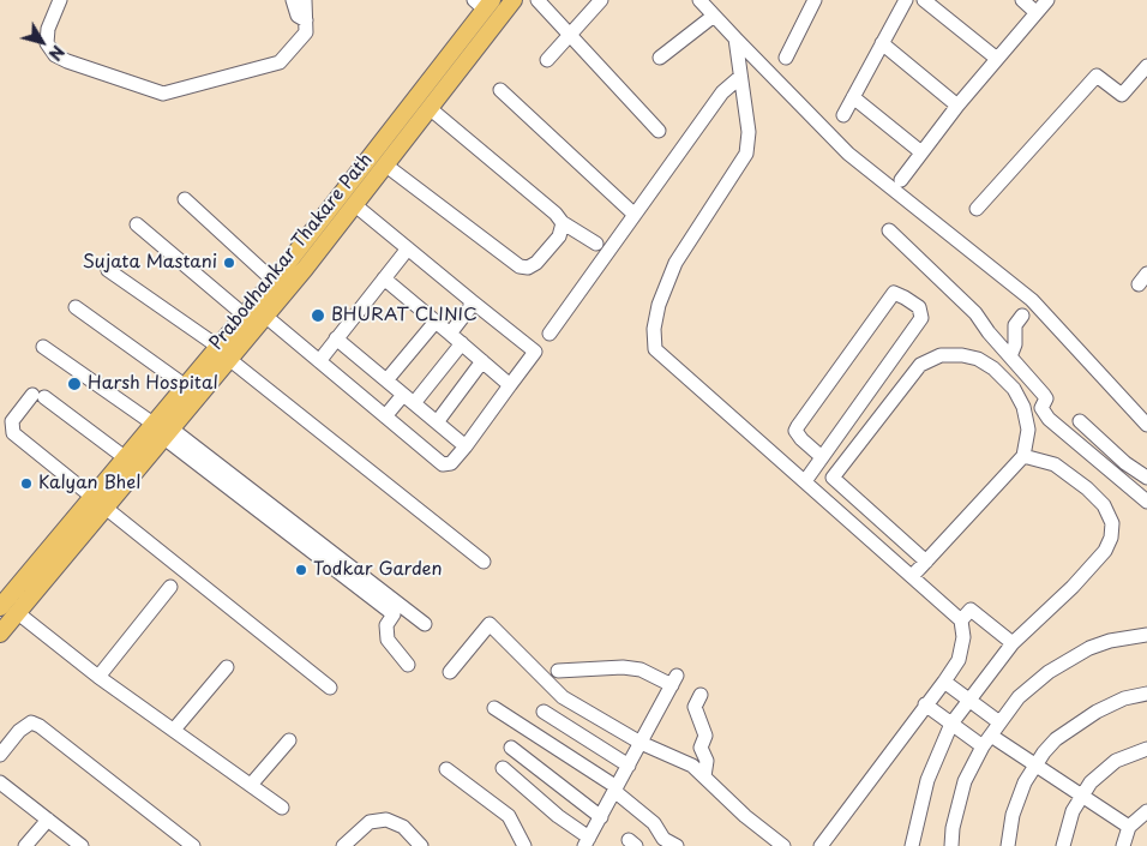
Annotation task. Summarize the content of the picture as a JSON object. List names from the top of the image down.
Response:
{
  "streets": {
    "main road": ["Prabodhankar Thakare Path"]
  },
  "places": [
    "Sujata Mastani",
    "BHURAT CLINIC",
    "Harsh Hospital",
    "Kalyan Bhel",
    "Todkar Garden"
  ],
  "north": "bottom right"
}
